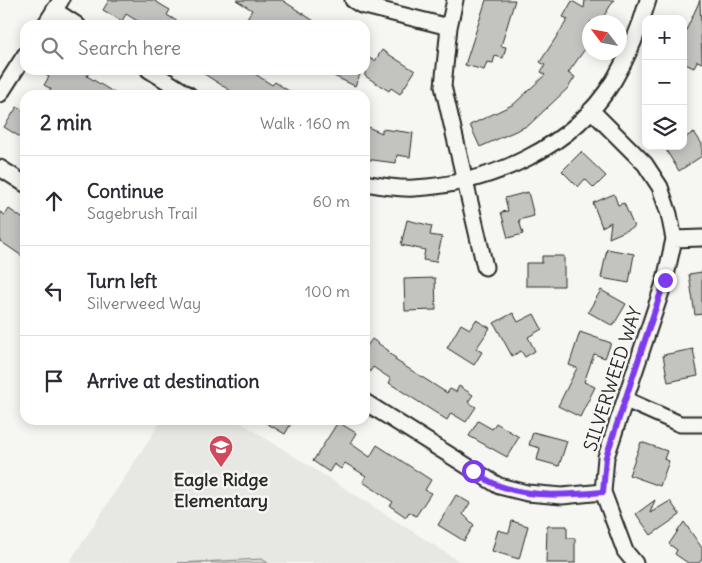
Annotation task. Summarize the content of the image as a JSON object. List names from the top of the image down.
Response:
{
  "streets": {
    "street": ["SILVERWEED WAY"]
  },
  "places": {
    "school or university": ["Eagle Ridge Elementary"]
  },
  "north": "top left",
  "page": {
    "map_buttons": ["+", "−"],
    "search": "Search here",
    "heading": ["2 min", "Walk · 160 m"],
    "list": [
      ["Continue", "Sagebrush Trail", "60 m"],
      ["Turn left", "Silverweed Way", "100 m"],
      "Arrive at destination"
    ]
  }
}
